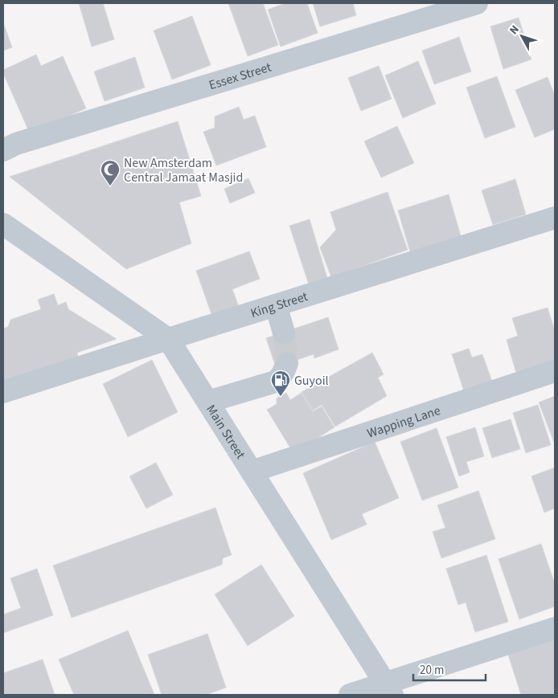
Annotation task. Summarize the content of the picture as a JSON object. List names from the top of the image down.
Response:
{
  "streets": {
    "street": [
      "Essex Street",
      "King Street",
      "Wapping Lane",
      "Main Street"
    ]
  },
  "crossings": [
    ["King Street", "Main Street"],
    ["Wapping Lane", "Main Street"]
  ],
  "places": {
    "mosque": ["New Amsterdam Central Jamaat Masjid"],
    "fuel station": ["Guyoil"]
  },
  "scale_bar": "20 m",
  "north": "top left"
}
